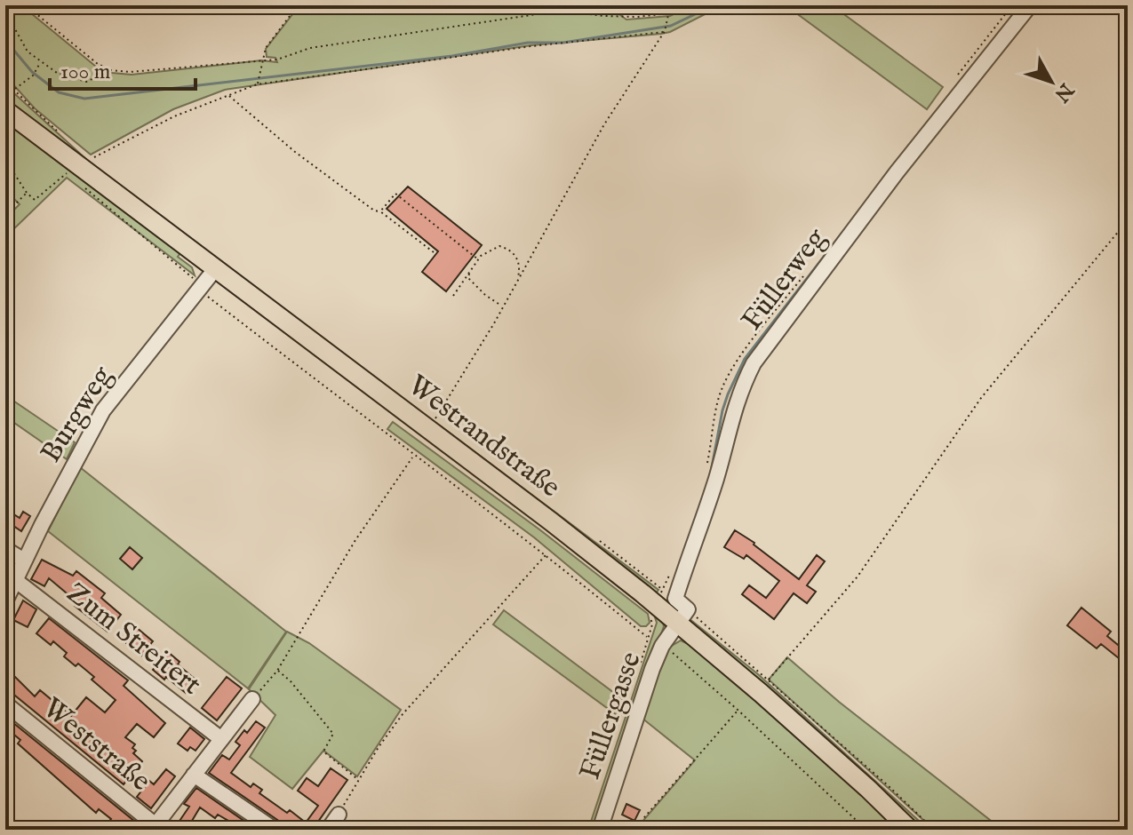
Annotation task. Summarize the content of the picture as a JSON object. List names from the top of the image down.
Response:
{
  "streets": {
    "main road": ["Westrandstraße"],
    "street": [
      "Füllerweg",
      "Burgweg",
      "Zum Streitert",
      "Füllergasse",
      "Weststraße"
    ]
  },
  "crossings": [
    ["Füllerweg", "Westrandstraße"],
    ["Füllerweg", "Füllergasse"],
    ["Burgweg", "Westrandstraße"],
    ["Burgweg", "Zum Streitert"],
    ["Westrandstraße", "Füllergasse"]
  ],
  "scale_bar": "100 m",
  "north": "bottom right"
}
